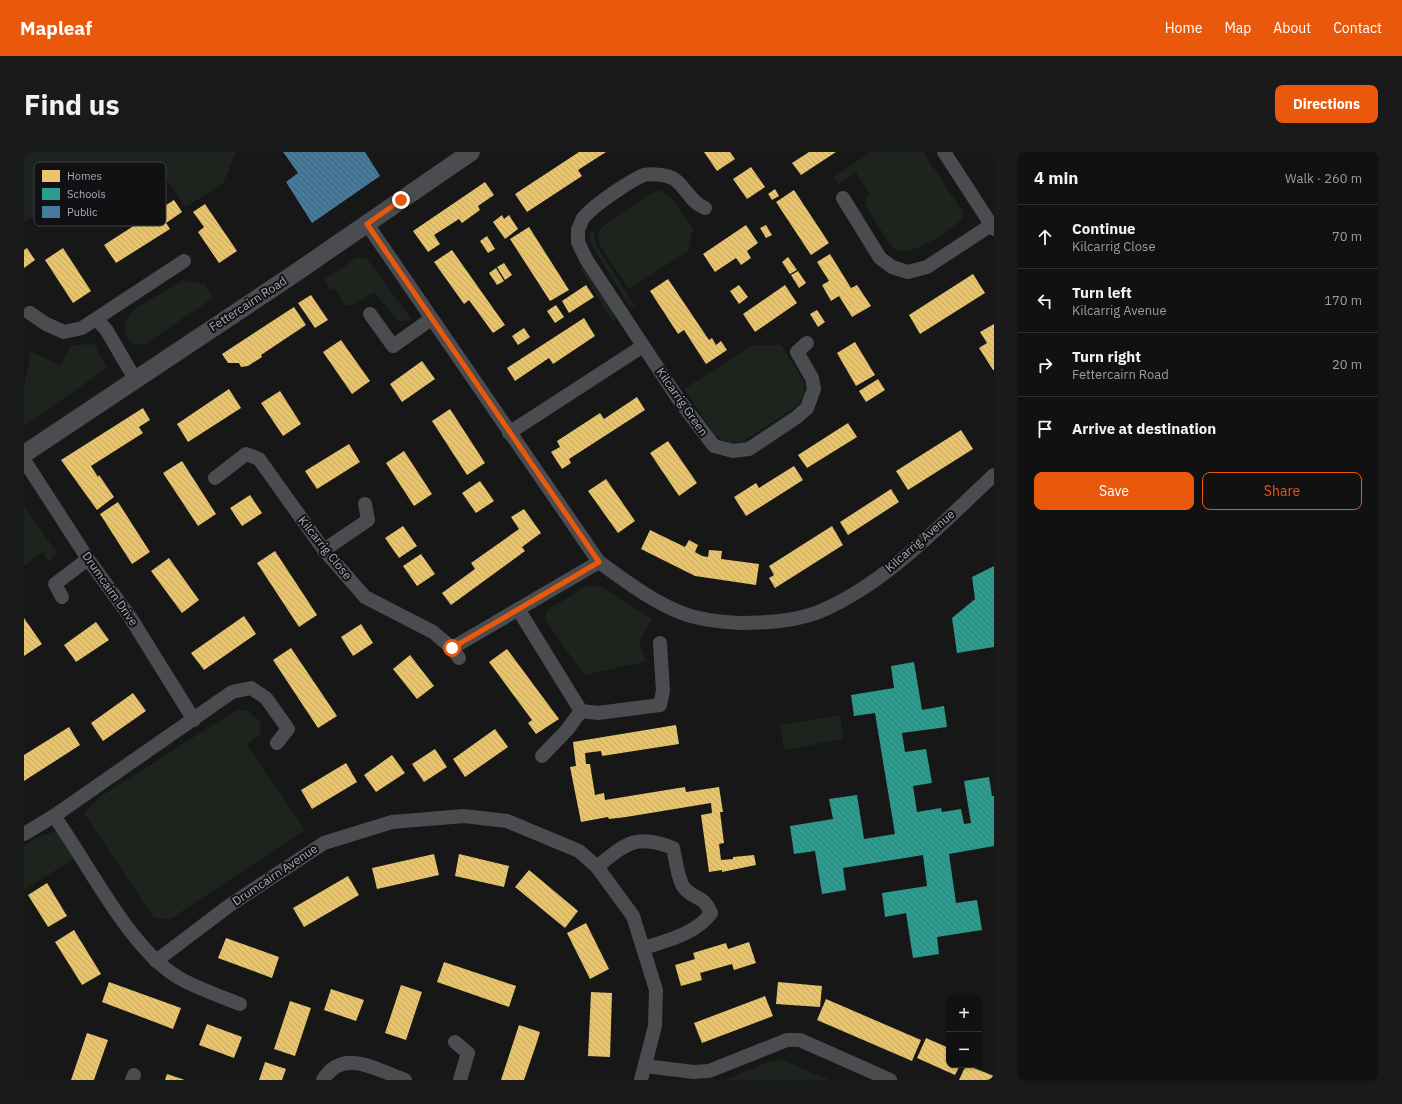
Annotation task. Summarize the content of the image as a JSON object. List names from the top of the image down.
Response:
{
  "streets": {
    "street": [
      "Fettercairn Road",
      "Kilcarrig Green",
      "Kilcarrig Avenue",
      "Kilcarrig Close",
      "Drumcairn Drive",
      "Drumcairn Avenue"
    ]
  },
  "crossings": [
    ["Fettercairn Road", "Kilcarrig Avenue"],
    ["Kilcarrig Avenue", "Kilcarrig Close"]
  ],
  "legend": ["Homes", "Schools", "Public"],
  "page": {
    "header": "Mapleaf",
    "nav": [
      "Home",
      "Map",
      "About",
      "Contact"
    ],
    "buttons": [
      "Directions",
      ["Save", "Share"]
    ],
    "title": "Find us",
    "heading": ["4 min", "Walk · 260 m"],
    "list": [
      ["Continue", "Kilcarrig Close", "70 m"],
      ["Turn left", "Kilcarrig Avenue", "170 m"],
      ["Turn right", "Fettercairn Road", "20 m"],
      "Arrive at destination"
    ],
    "map_buttons": ["+", "−"]
  }
}
